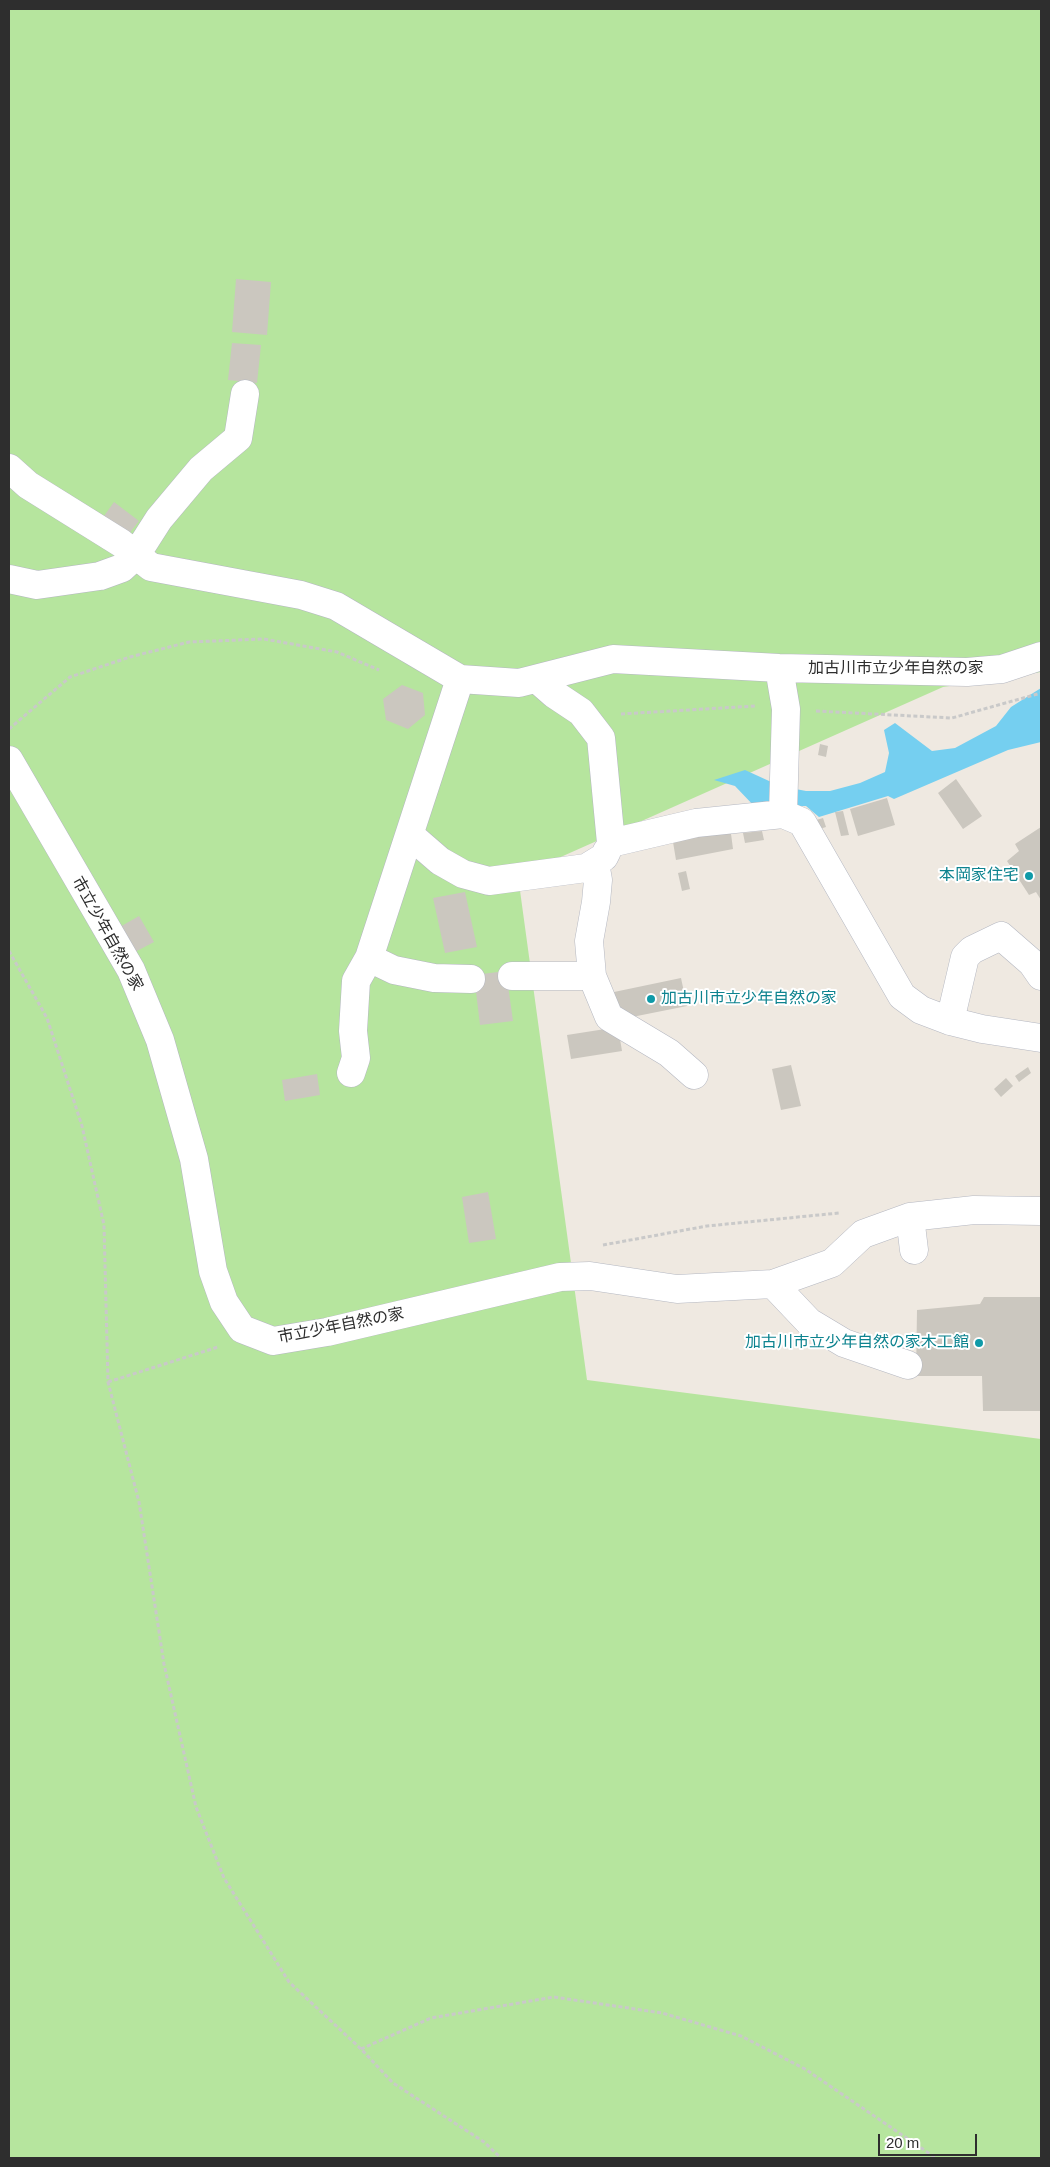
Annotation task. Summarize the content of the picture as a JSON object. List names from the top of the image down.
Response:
{
  "streets": {
    "lane": ["加古川市立少年自然の家", "市立少年自然の家"]
  },
  "places": ["本岡家住宅", "加古川市立少年自然の家", "加古川市立少年自然の家木工館"],
  "scale_bar": "20 m"
}
